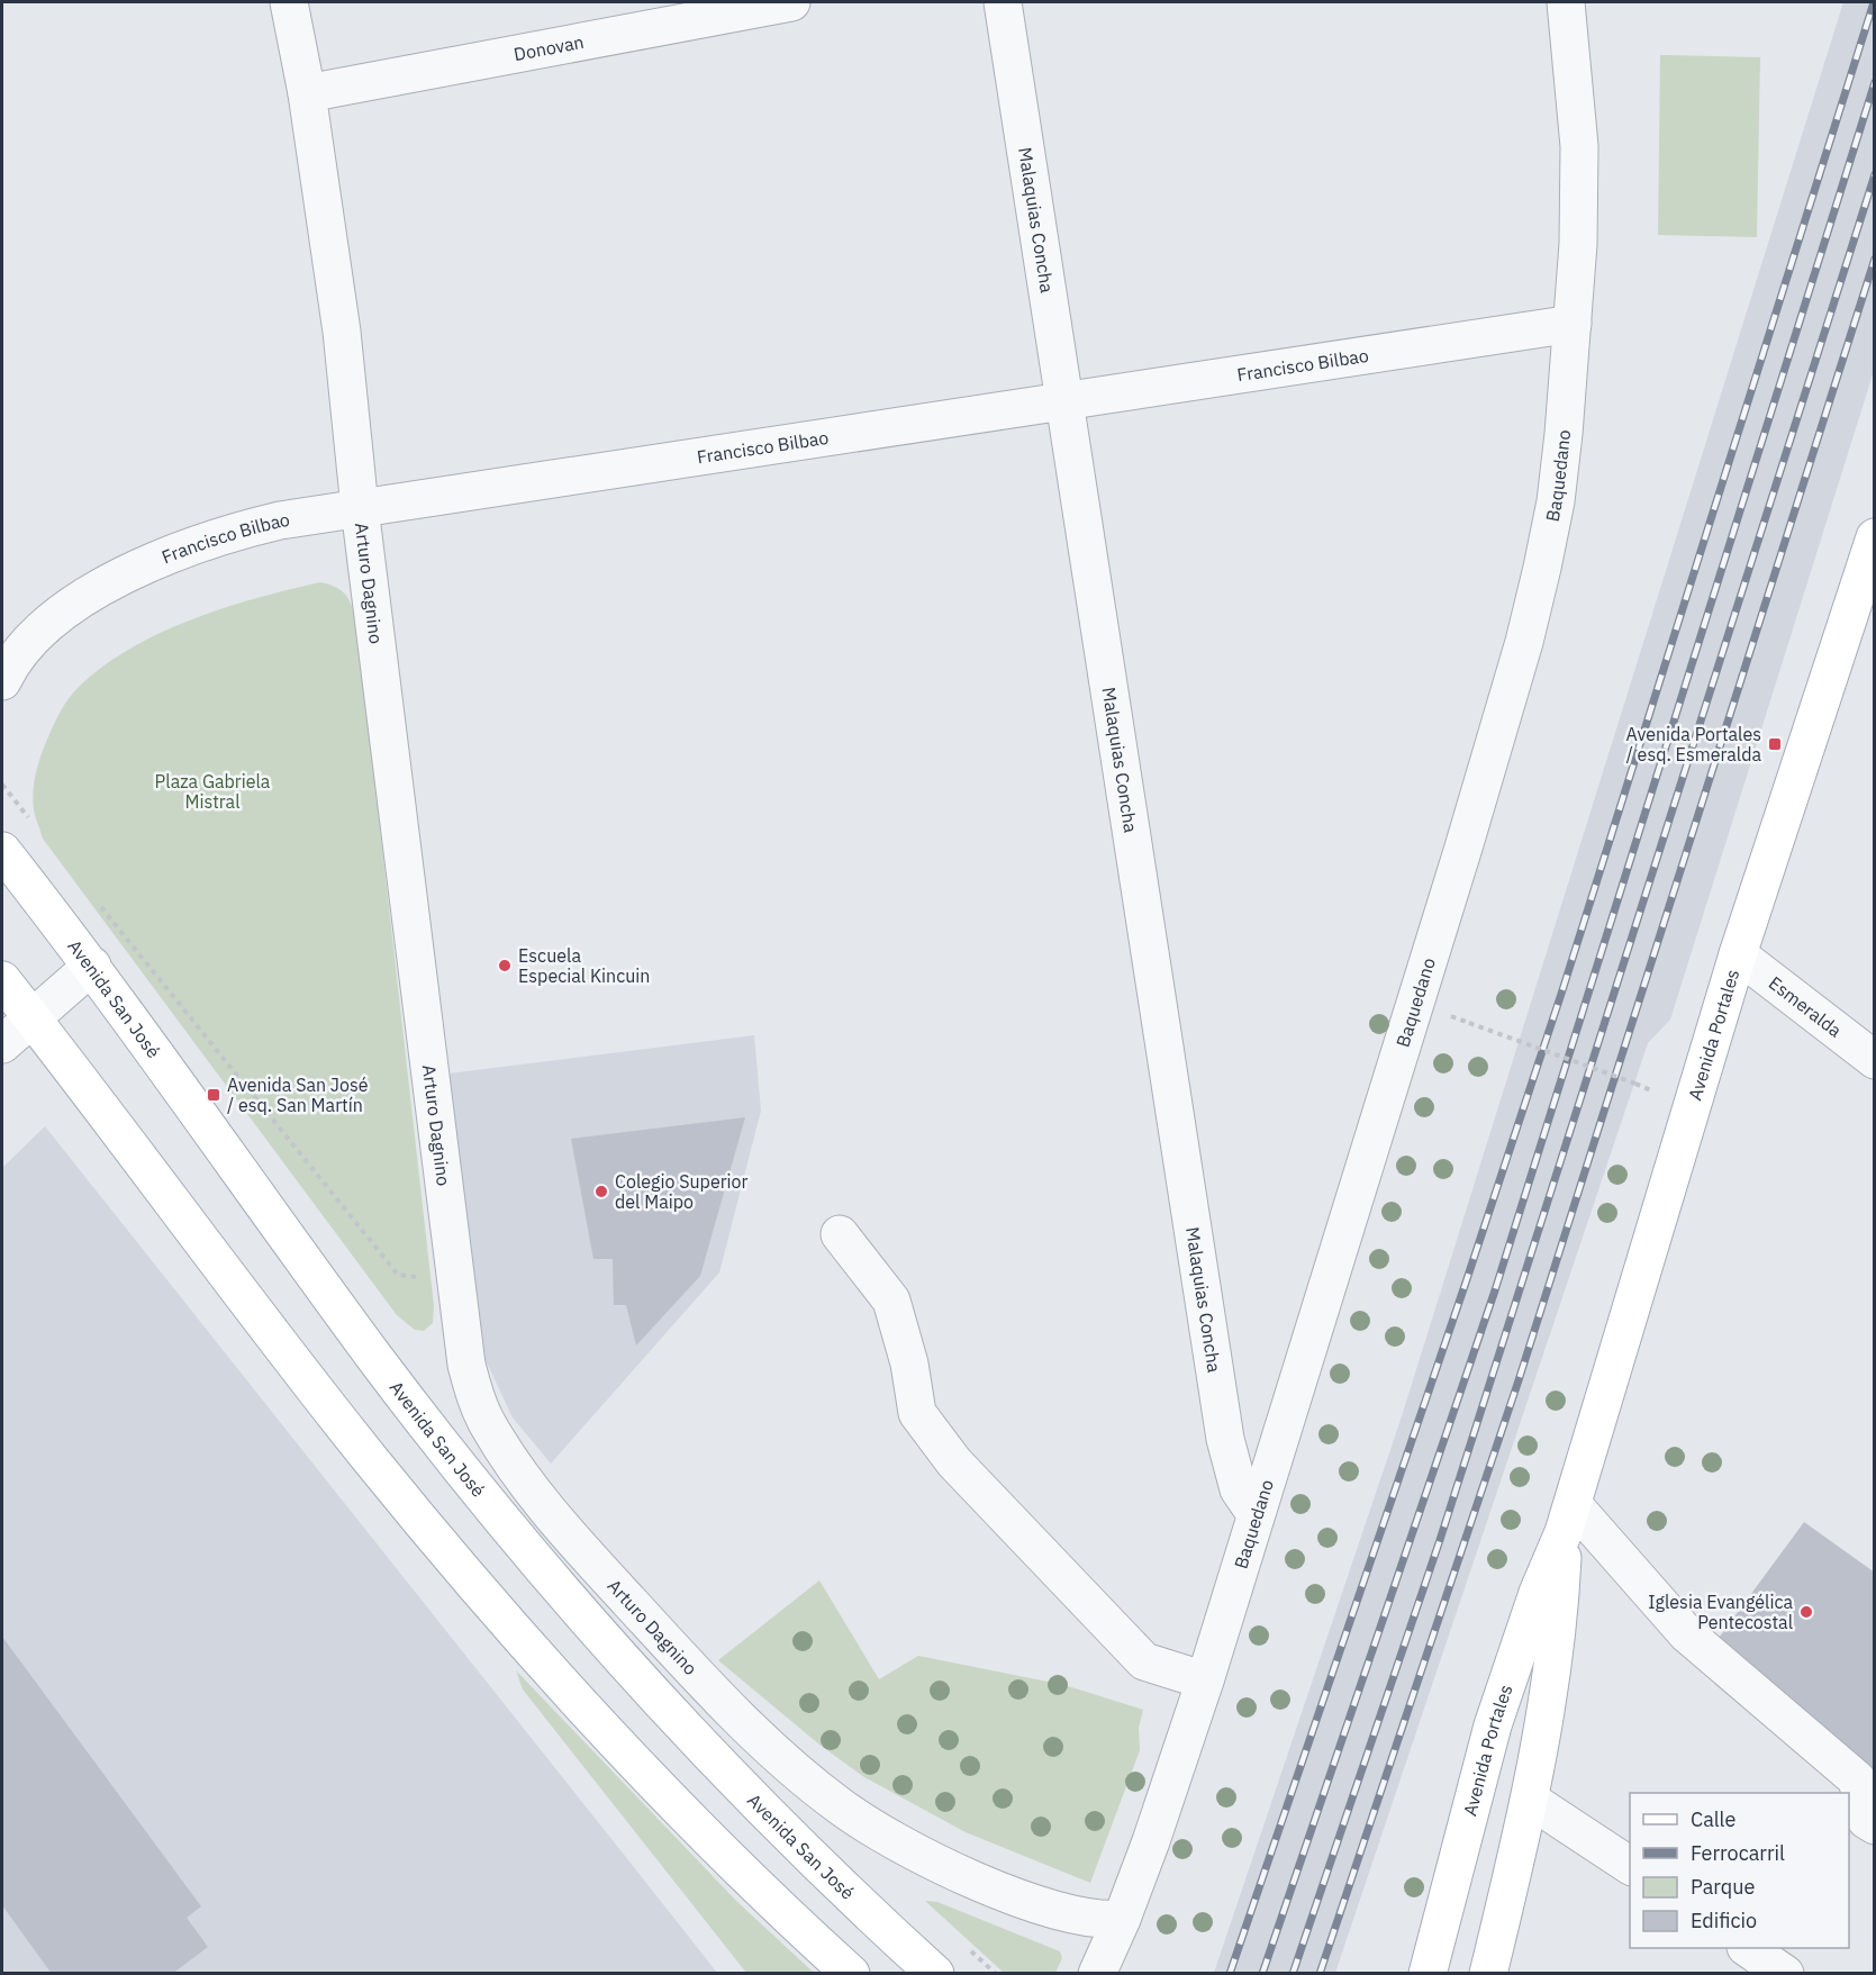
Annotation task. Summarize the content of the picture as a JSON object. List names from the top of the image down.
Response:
{
  "streets": {
    "main road": ["Avenida San José", "Avenida Portales"],
    "street": [
      "Donovan",
      "Malaquias Concha",
      "Francisco Bilbao",
      "Baquedano",
      "Arturo Dagnino",
      "Esmeralda"
    ]
  },
  "crossings": [
    ["Donovan", "Arturo Dagnino"],
    ["Malaquias Concha", "Francisco Bilbao"],
    ["Malaquias Concha", "Baquedano"],
    ["Francisco Bilbao", "Baquedano"],
    ["Francisco Bilbao", "Arturo Dagnino"],
    ["Baquedano", "Arturo Dagnino"],
    ["Esmeralda", "Avenida Portales"]
  ],
  "parks": ["Plaza Gabriela Mistral"],
  "places": {
    "transit": ["Avenida Portales / esq. Esmeralda", "Avenida San José / esq. San Martín"],
    "other": ["Escuela Especial Kincuin", "Colegio Superior del Maipo", "Iglesia Evangélica Pentecostal"]
  },
  "legend": [
    "Calle",
    "Ferrocarril",
    "Parque",
    "Edificio"
  ]
}
